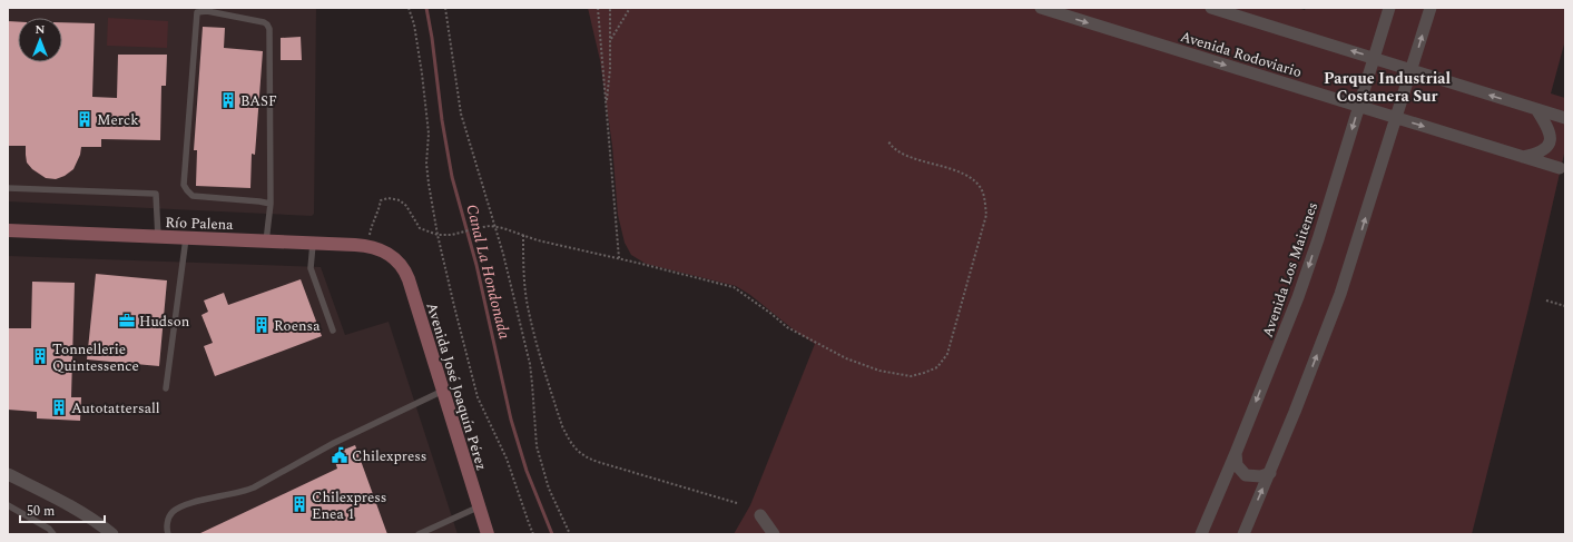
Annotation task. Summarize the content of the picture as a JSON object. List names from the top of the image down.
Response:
{
  "streets": {
    "main road": ["Río Palena", "Avenida José Joaquín Pérez"],
    "street": ["Avenida Rodoviario", "Avenida Los Maitenes"]
  },
  "crossings": [
    ["Avenida Rodoviario", "Avenida Los Maitenes"],
    ["Río Palena", "Avenida José Joaquín Pérez"]
  ],
  "districts": ["Parque Industrial Costanera Sur"],
  "water": ["Canal La Hondonada"],
  "places": {
    "building": [
      "BASF",
      "Merck",
      "Roensa",
      "Tonnellerie Quintessence",
      "Autotattersall",
      "Chilexpress Enea 1"
    ],
    "office": ["Hudson"],
    "public building": ["Chilexpress"]
  },
  "scale_bar": "50 m",
  "north": "top"
}
